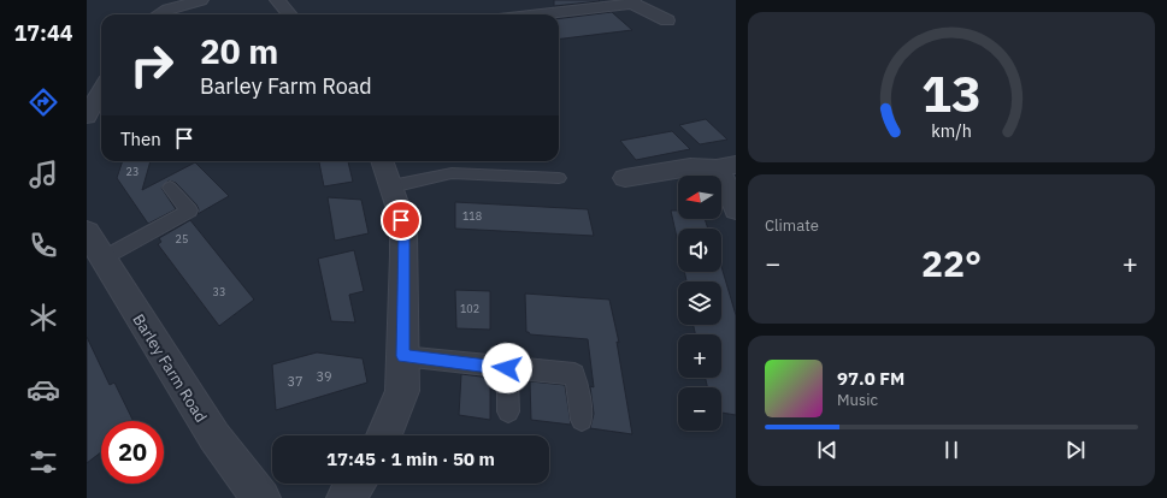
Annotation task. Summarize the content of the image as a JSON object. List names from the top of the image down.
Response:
{
  "streets": {
    "street": ["Barley Farm Road"]
  },
  "house_numbers": [
    "23",
    "118",
    "25",
    "33",
    "102",
    "39",
    "37"
  ],
  "north": "left",
  "page": {
    "tabs": "17:44",
    "turn": ["20 m", "Barley Farm Road"],
    "then": "Then",
    "tile": "Climate",
    "map_buttons": ["+", "−"],
    "heat": ["−", "22°", "+"],
    "song": ["97.0 FM", "Music"],
    "limit": "20",
    "trip": "17:45 · 1 min · 50 m",
    "gauge": ["13", "km/h"]
  }
}
